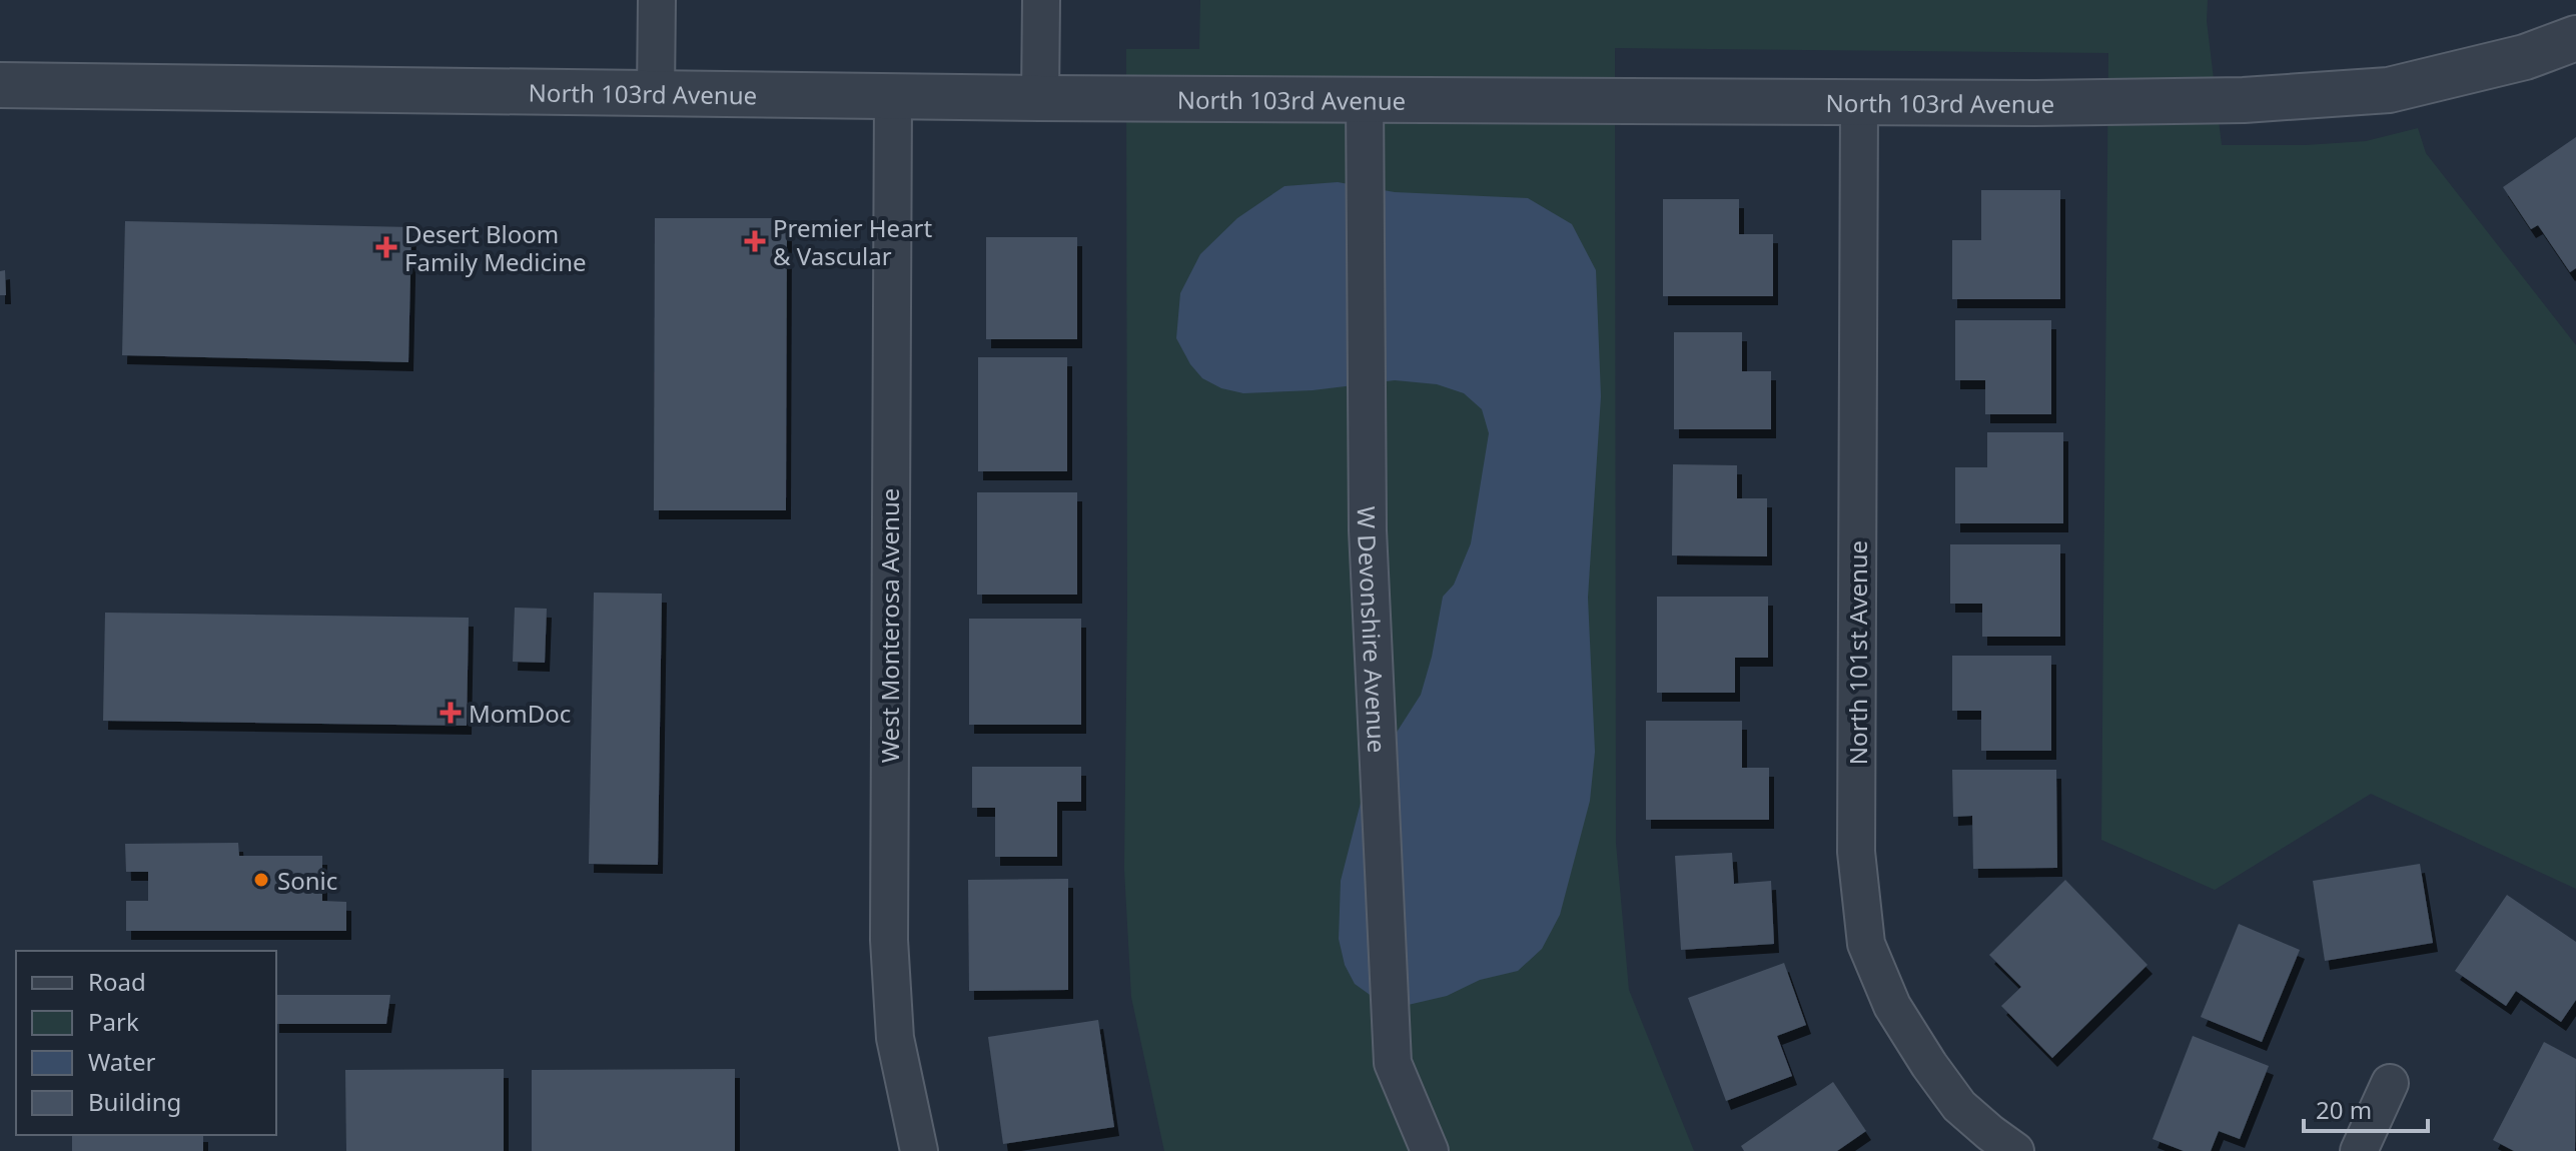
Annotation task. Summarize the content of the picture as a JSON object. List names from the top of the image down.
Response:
{
  "streets": {
    "street": [
      "North 103rd Avenue",
      "West Monterosa Avenue",
      "W Devonshire Avenue",
      "North 101st Avenue"
    ]
  },
  "crossings": [
    ["North 103rd Avenue", "West Monterosa Avenue"],
    ["North 103rd Avenue", "W Devonshire Avenue"],
    ["North 103rd Avenue", "North 101st Avenue"]
  ],
  "places": {
    "health": ["Premier Heart & Vascular", "Desert Bloom Family Medicine", "MomDoc"],
    "other": ["Sonic"]
  },
  "legend": [
    "Road",
    "Park",
    "Water",
    "Building"
  ],
  "scale_bar": "20 m"
}
